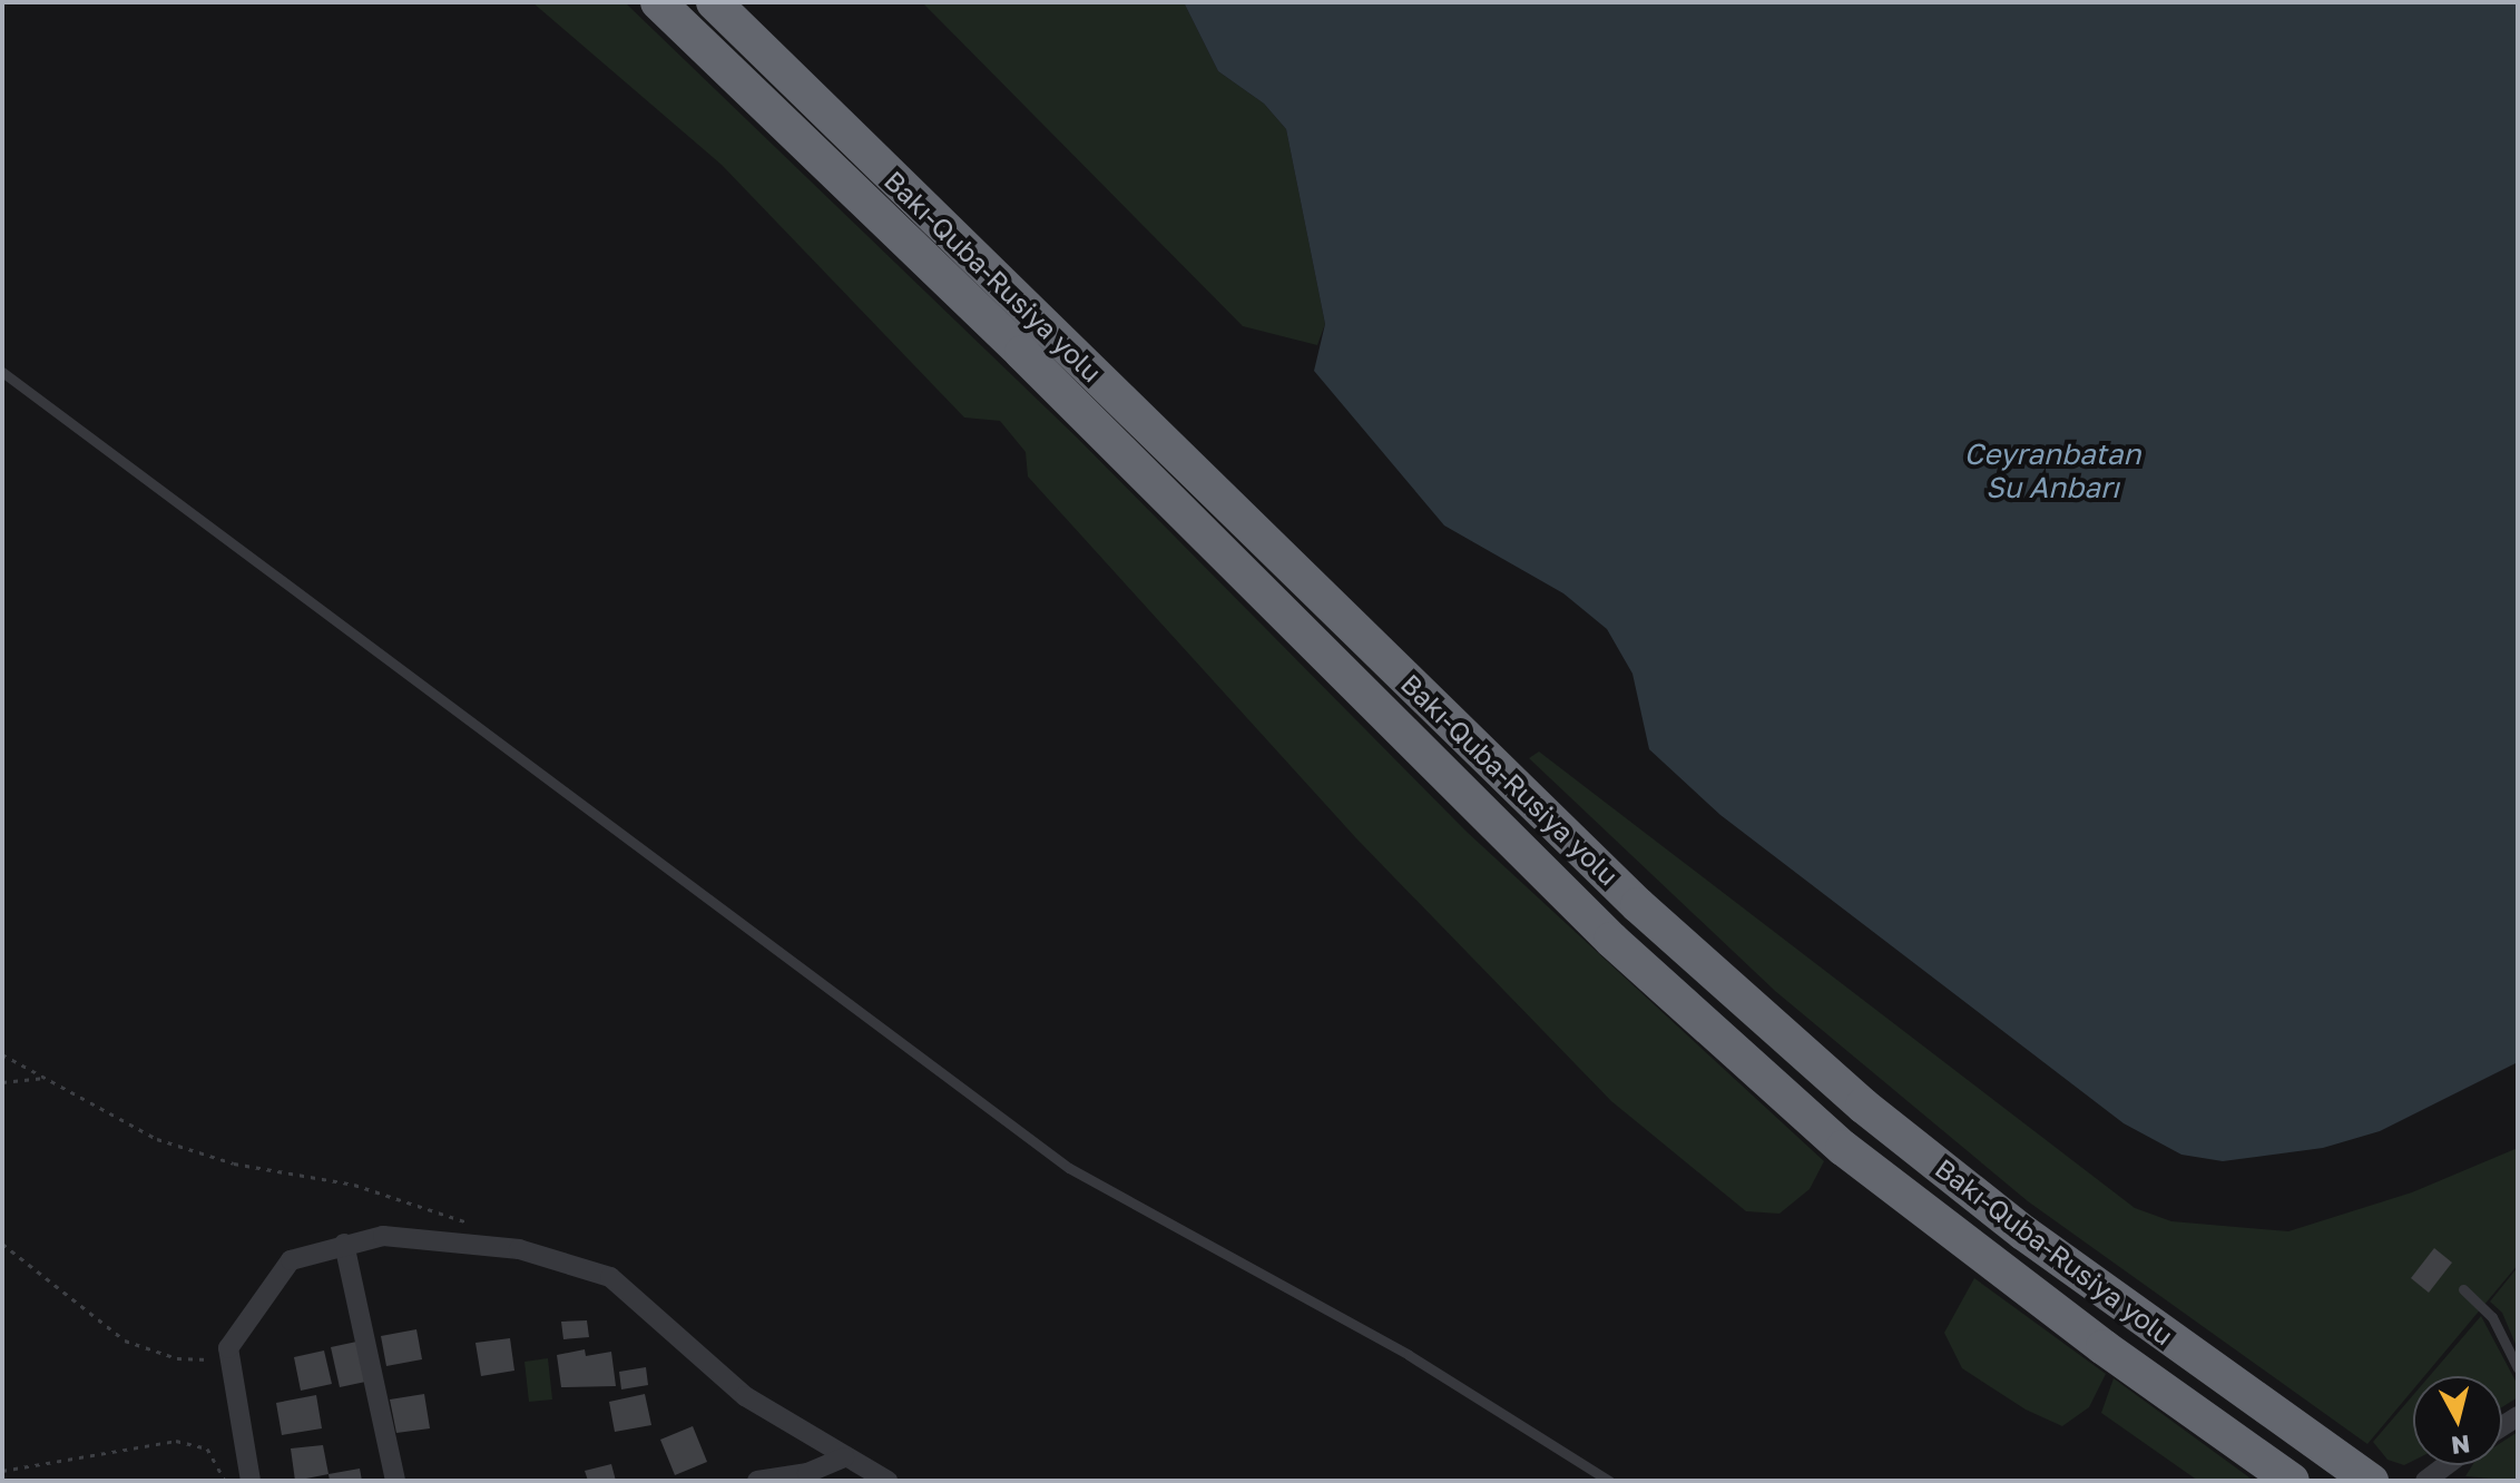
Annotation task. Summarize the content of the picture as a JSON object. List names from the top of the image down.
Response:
{
  "streets": {
    "highway": ["Bakı-Quba-Rusiya yolu"]
  },
  "water": ["Ceyranbatan Su Anbarı"],
  "north": "bottom"
}
